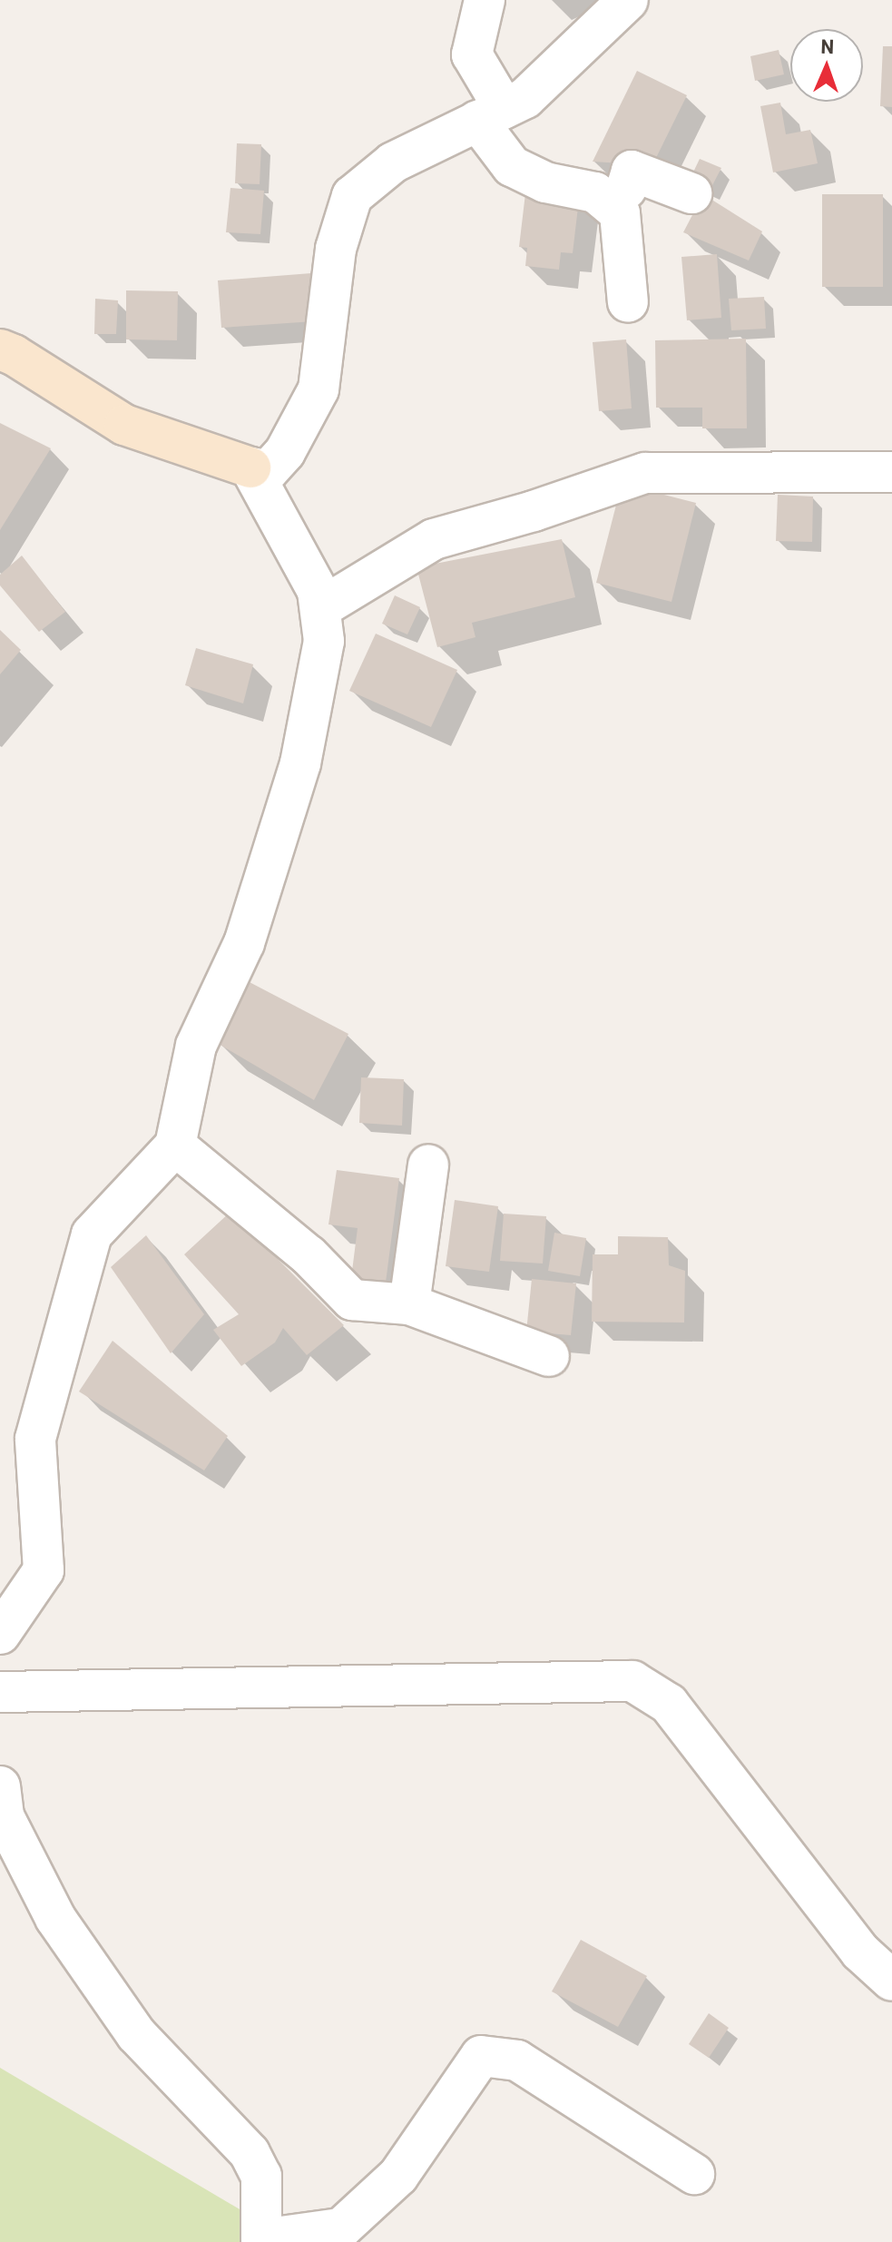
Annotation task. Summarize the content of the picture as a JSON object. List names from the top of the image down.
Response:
{
  "north": "top"
}
